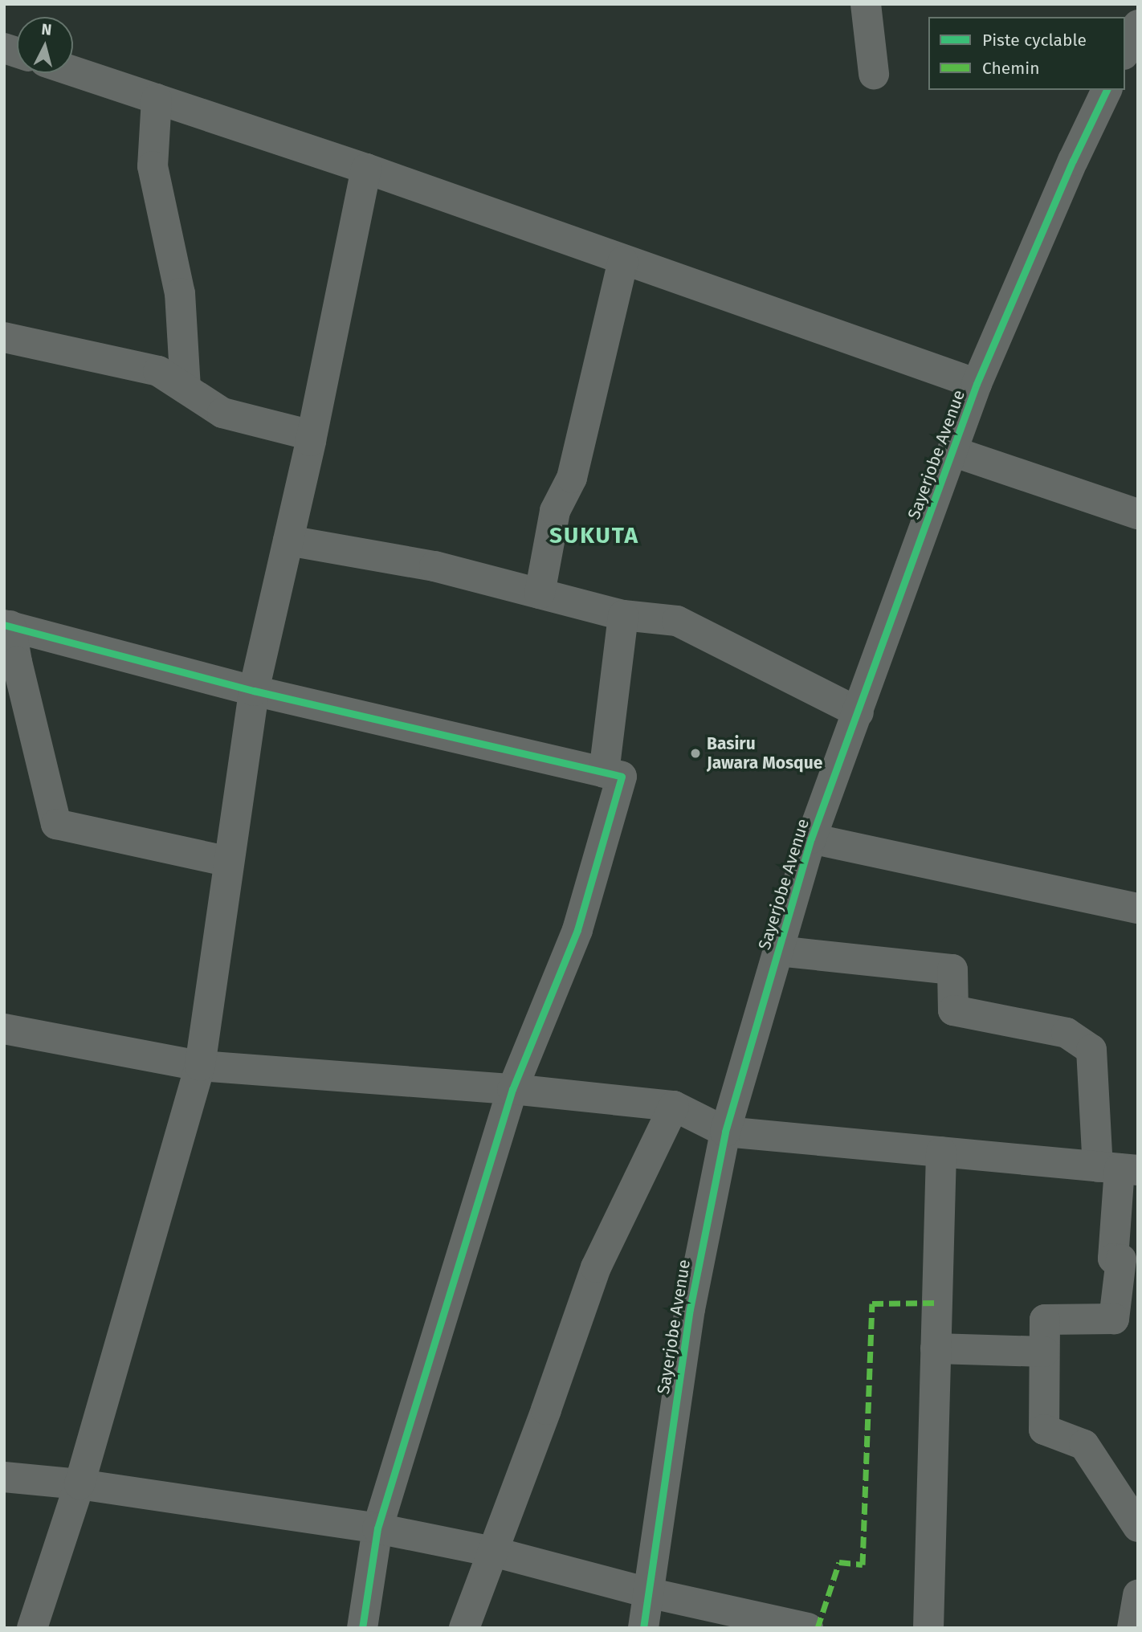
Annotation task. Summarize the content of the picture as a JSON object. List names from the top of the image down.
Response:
{
  "streets": {
    "street": ["Sayerjobe Avenue"]
  },
  "districts": ["SUKUTA"],
  "places": ["Basiru Jawara Mosque"],
  "legend": ["Piste cyclable", "Chemin"],
  "north": "top"
}
